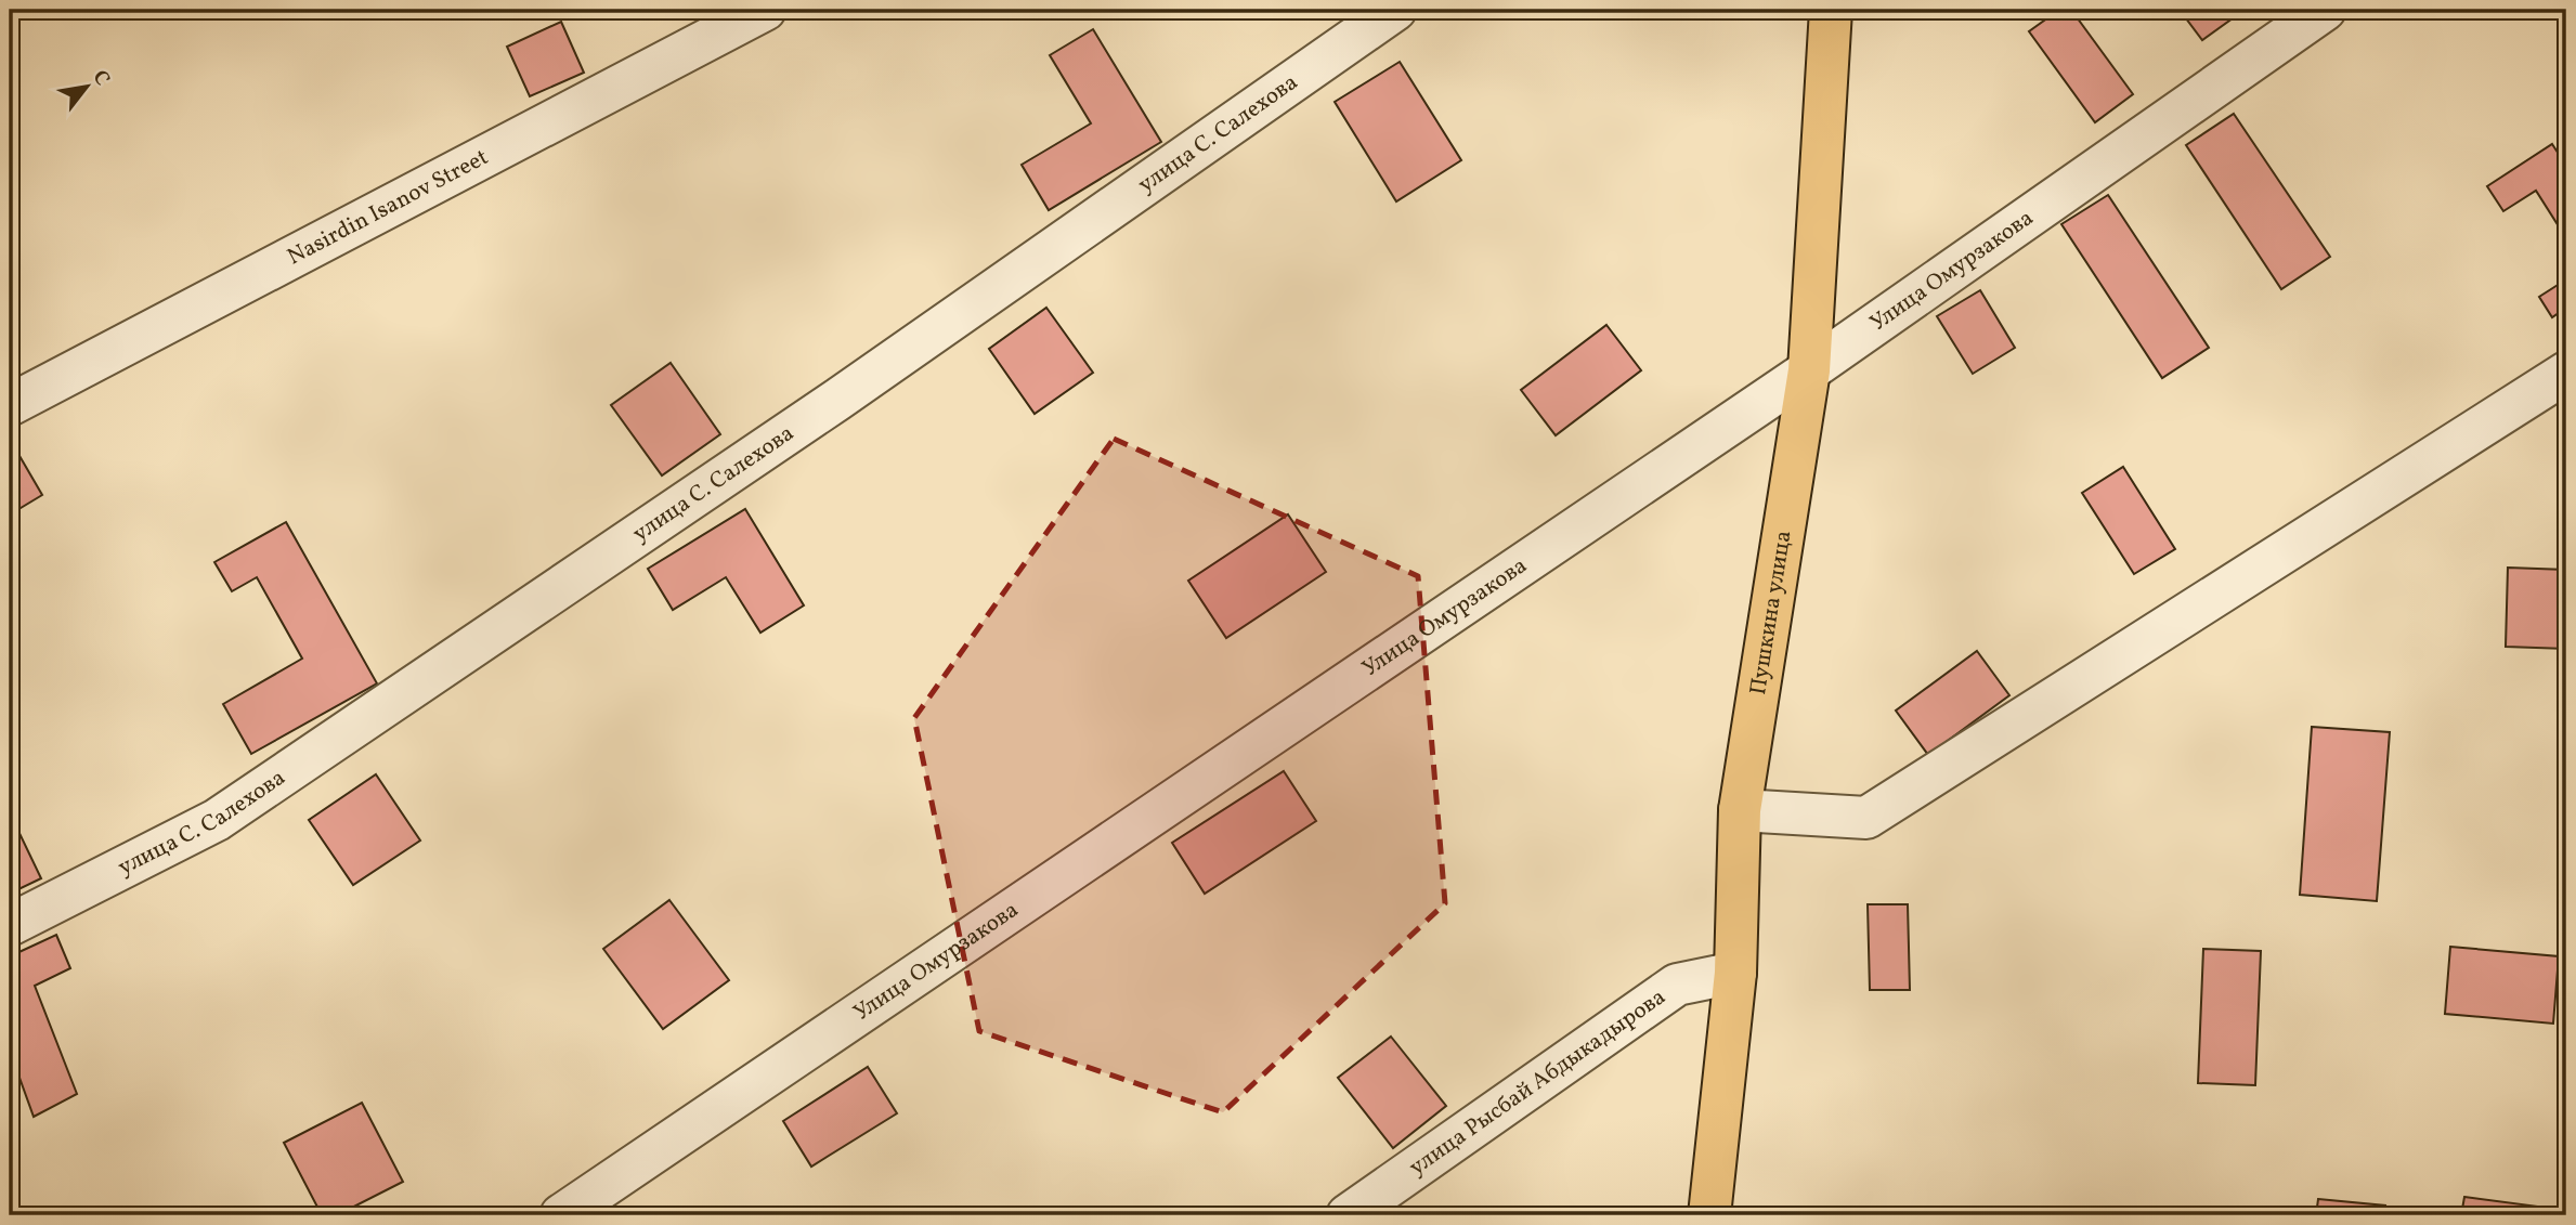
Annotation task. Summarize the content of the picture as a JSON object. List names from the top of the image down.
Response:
{
  "streets": {
    "highway": ["Пушкина улица"],
    "street": [
      "улица С. Салехова",
      "Nasirdin Isanov Street",
      "Улица Омурзакова",
      "улица Рысбай Абдыкадырова"
    ]
  },
  "crossings": [
    ["Улица Омурзакова", "Пушкина улица"],
    ["Пушкина улица", "улица Рысбай Абдыкадырова"]
  ],
  "north": "top right"
}
